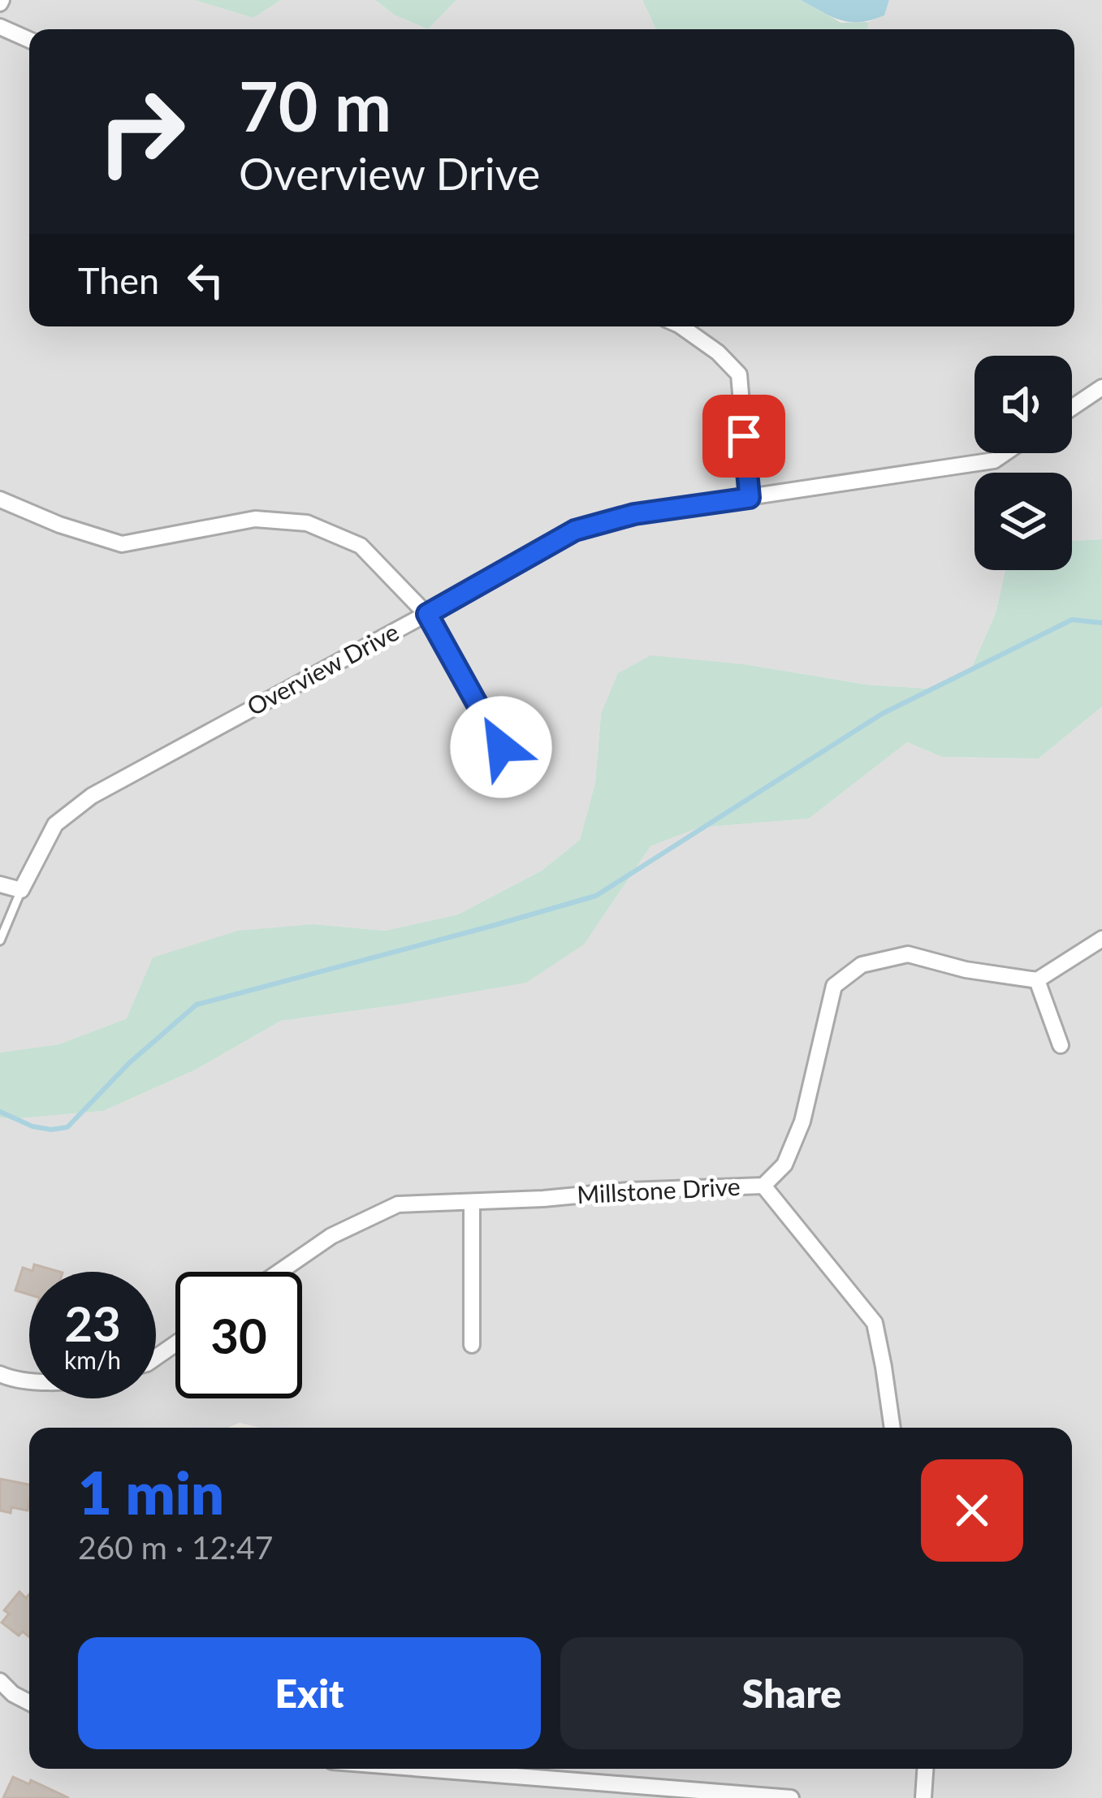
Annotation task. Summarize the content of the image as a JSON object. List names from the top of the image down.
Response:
{
  "streets": {
    "street": ["Overview Drive", "Millstone Drive"]
  },
  "page": {
    "turn": ["70 m", "Overview Drive"],
    "then": "Then",
    "speed": "23 km/h",
    "limit": "30",
    "heading": ["1 min", "260 m · 12:47"],
    "buttons": ["Exit", "Share"]
  }
}
